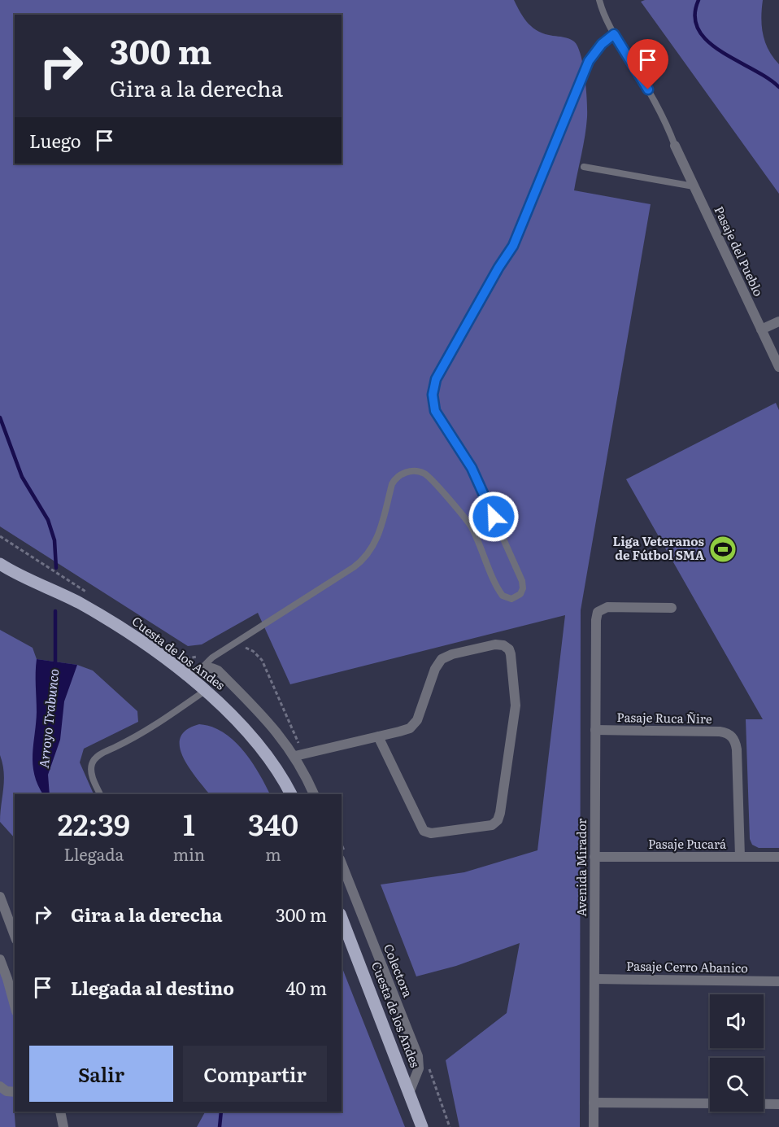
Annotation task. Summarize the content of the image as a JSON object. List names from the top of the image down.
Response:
{
  "streets": {
    "main road": ["Cuesta de los Andes"],
    "street": [
      "Pasaje del Pueblo",
      "Pasaje Ruca Ñire",
      "Pasaje Pucará",
      "Avenida Mirador",
      "Pasaje Cerro Abanico",
      "Colectora"
    ]
  },
  "crossings": [
    ["Cuesta de los Andes", "Colectora"],
    ["Pasaje Ruca Ñire", "Pasaje Pucará"],
    ["Pasaje Ruca Ñire", "Avenida Mirador"],
    ["Pasaje Pucará", "Avenida Mirador"],
    ["Avenida Mirador", "Pasaje Cerro Abanico"]
  ],
  "water": ["Arroyo Trabunco"],
  "places": {
    "sports": ["Liga Veteranos de Fútbol SMA"]
  },
  "page": {
    "turn": ["300 m", "Gira a la derecha"],
    "then": "Luego",
    "eta": [
      "22:39",
      "Llegada",
      "1",
      "min",
      "340",
      "m"
    ],
    "list": [
      {
        "name": "Gira a la derecha",
        "value": "300 m"
      },
      {
        "name": "Llegada al destino",
        "value": "40 m"
      }
    ],
    "buttons": ["Salir", "Compartir"]
  }
}
